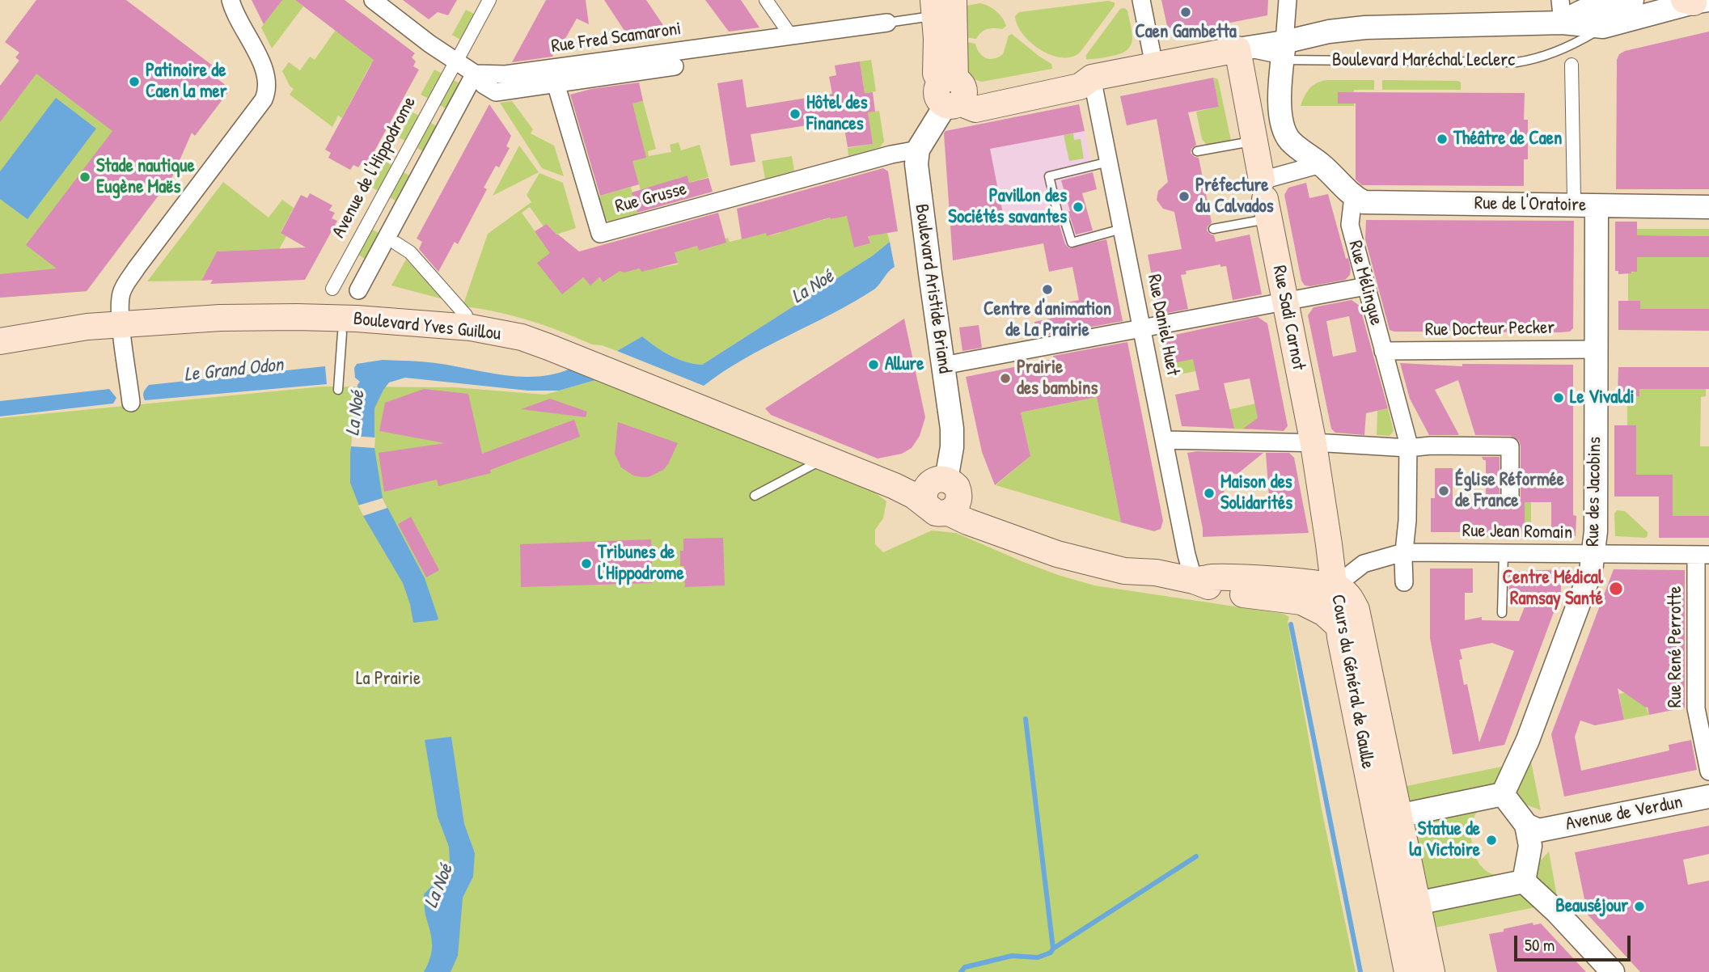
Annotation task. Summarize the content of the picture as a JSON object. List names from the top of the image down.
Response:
{
  "streets": {
    "main road": [
      "Boulevard Maréchal Leclerc",
      "Rue Sadi Carnot",
      "Boulevard Yves Guillou",
      "Cours du Général de Gaulle"
    ],
    "street": [
      "Rue Fred Scamaroni",
      "Avenue de l'Hippodrome",
      "Rue Grusse",
      "Rue de l'Oratoire",
      "Rue Mélingue",
      "Boulevard Aristide Briand",
      "Rue Daniel Huet",
      "Rue Docteur Pecker",
      "Rue des Jacobins",
      "Rue Jean Romain",
      "Rue René Perrotte",
      "Avenue de Verdun"
    ]
  },
  "crossings": [
    ["Boulevard Maréchal Leclerc", "Rue Sadi Carnot"],
    ["Boulevard Maréchal Leclerc", "Rue Daniel Huet"],
    ["Rue Grusse", "Boulevard Aristide Briand"],
    ["Rue de l'Oratoire", "Rue Mélingue"],
    ["Rue de l'Oratoire", "Rue des Jacobins"],
    ["Rue Mélingue", "Rue Docteur Pecker"],
    ["Rue Mélingue", "Rue Jean Romain"],
    ["Boulevard Aristide Briand", "Boulevard Yves Guillou"],
    ["Rue Sadi Carnot", "Rue Jean Romain"],
    ["Rue Sadi Carnot", "Cours du Général de Gaulle"],
    ["Rue Docteur Pecker", "Rue des Jacobins"],
    ["Rue des Jacobins", "Rue Jean Romain"],
    ["Rue Jean Romain", "Rue René Perrotte"],
    ["Rue Jean Romain", "Cours du Général de Gaulle"]
  ],
  "water": ["La Noé", "Le Grand Odon"],
  "parks": ["La Prairie"],
  "places": [
    "Caen Gambetta",
    "Patinoire de Caen la mer",
    "Hôtel des Finances",
    "Théâtre de Caen",
    "Stade nautique Eugène Maës",
    "Préfecture du Calvados",
    "Pavillon des Sociétés savantes",
    "Centre d'animation de La Prairie",
    "Allure",
    "Prairie des bambins",
    "Le Vivaldi",
    "Église Réformée de France",
    "Maison des Solidarités",
    "Tribunes de l'Hippodrome",
    "Centre Médical Ramsay Santé",
    "Statue de la Victoire",
    "Beauséjour"
  ],
  "scale_bar": "50 m"
}
